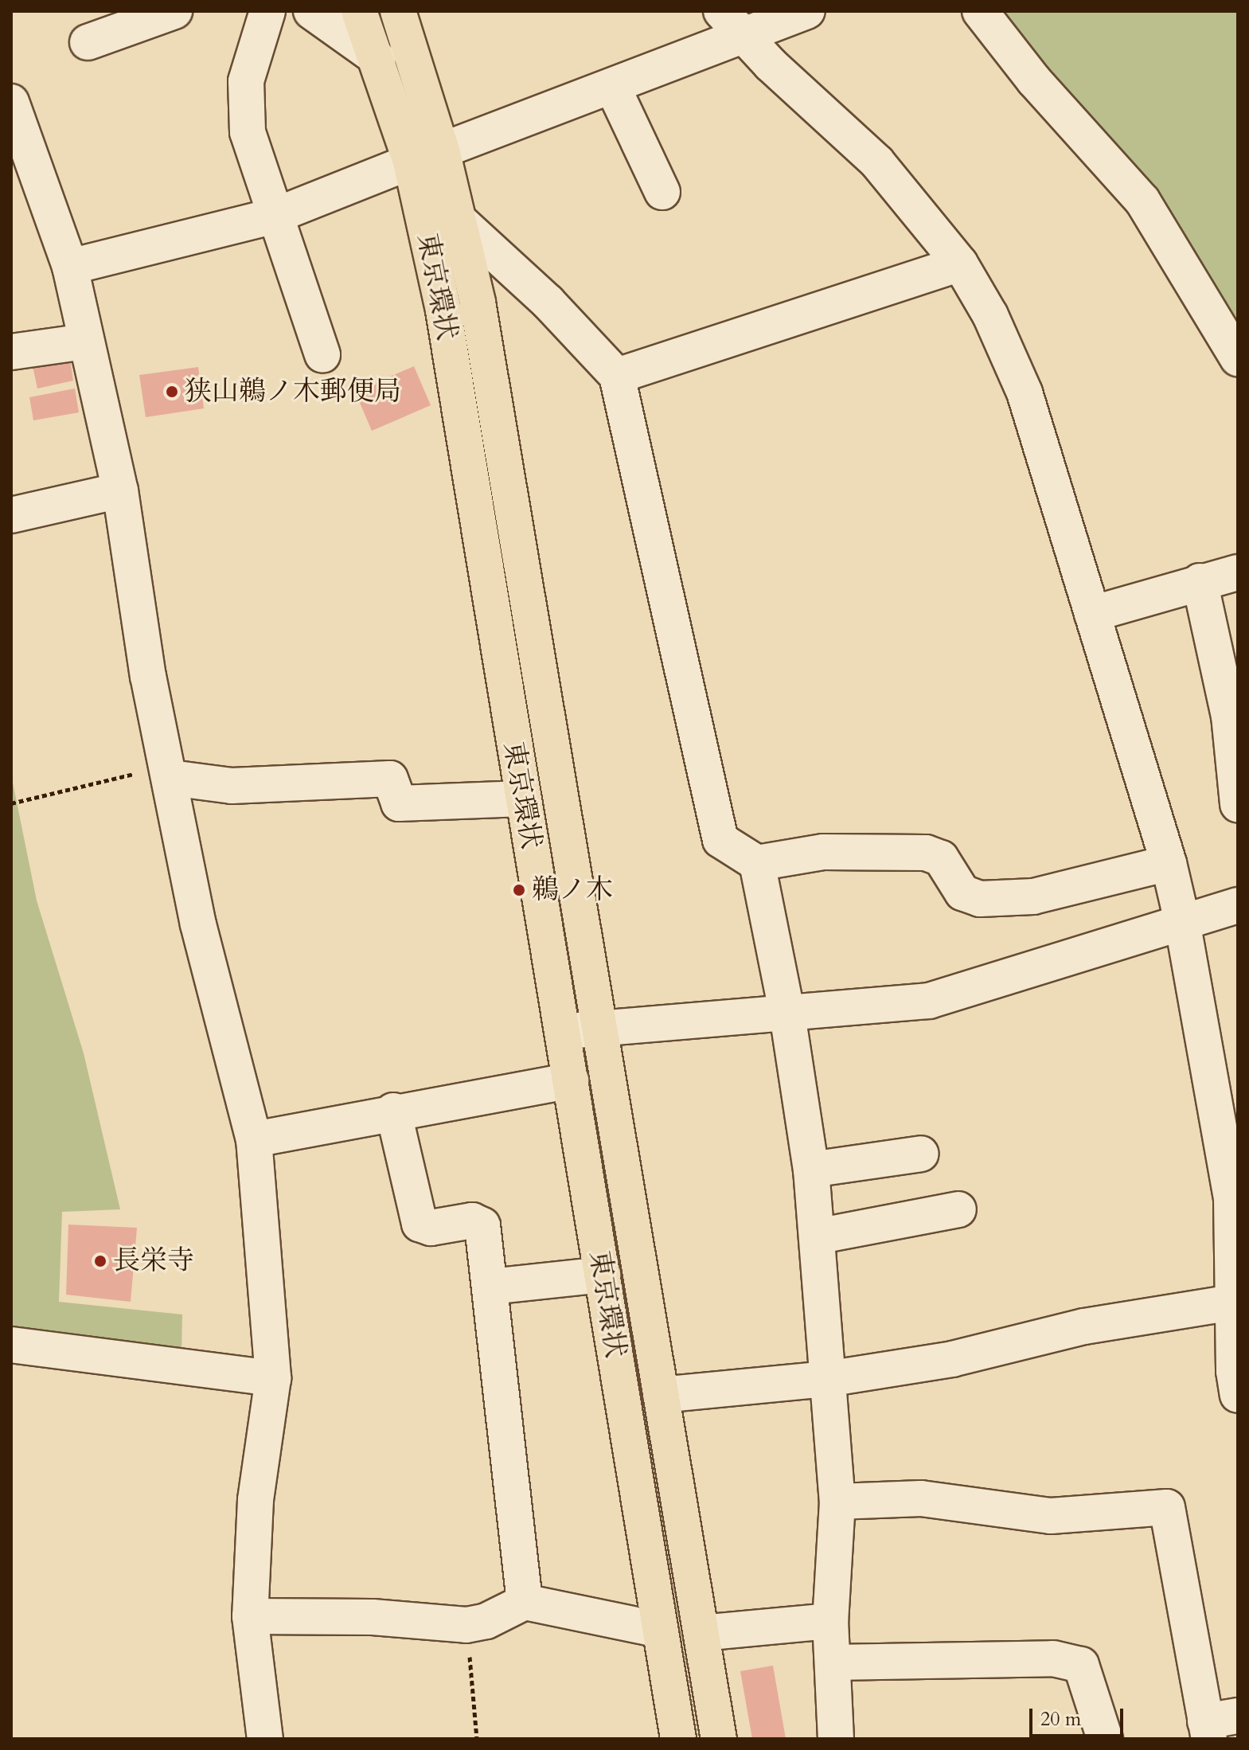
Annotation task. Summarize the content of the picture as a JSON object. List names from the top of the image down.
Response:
{
  "streets": {
    "highway": ["東京環状"]
  },
  "places": ["狭山鵜ノ木郵便局", "鵜ノ木", "長栄寺"],
  "scale_bar": "20 m"
}
